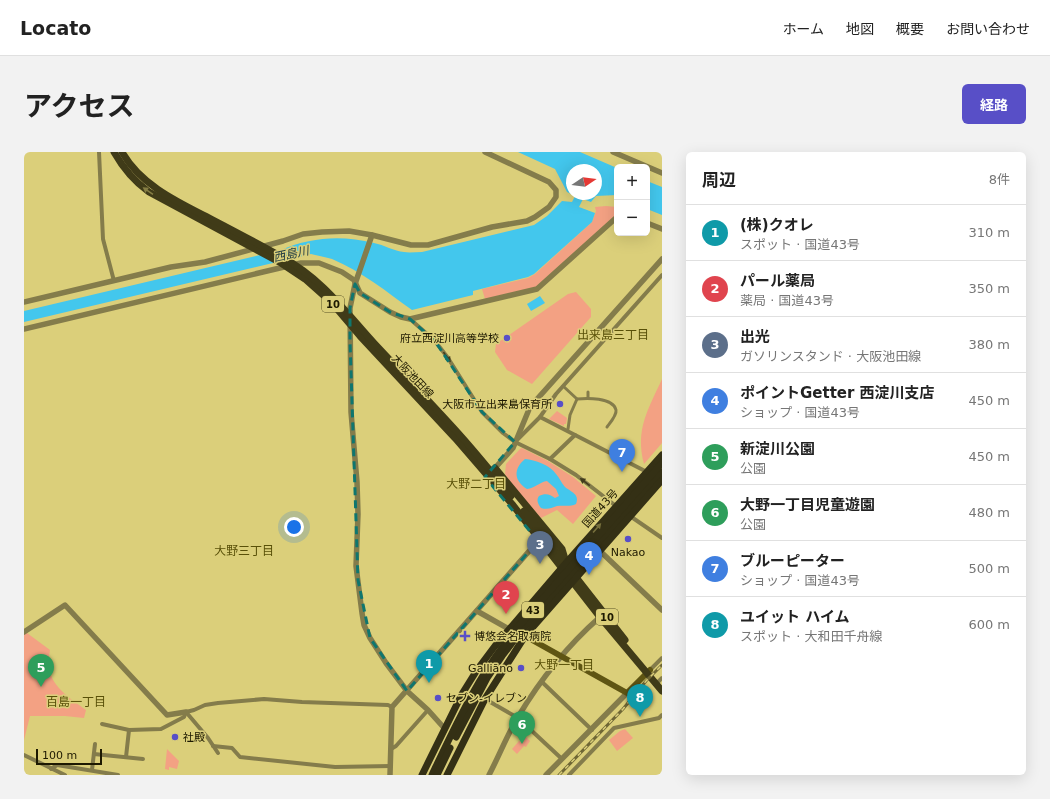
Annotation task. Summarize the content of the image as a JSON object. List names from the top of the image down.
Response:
{
  "streets": {
    "highway": ["国道43号", "43"],
    "main road": ["10", "大阪池田線"]
  },
  "crossings": [
    ["大阪池田線", "国道43号"],
    ["大阪池田線", "43"]
  ],
  "districts": [
    "出来島三丁目",
    "大野二丁目",
    "大野三丁目",
    "大野一丁目",
    "百島一丁目"
  ],
  "water": ["西島川"],
  "places": {
    "other": [
      "府立西淀川高等学校",
      "大阪市立出来島保育所",
      "Nakao",
      "Galliāno",
      "セブン-イレブン",
      "社殿"
    ],
    "health": ["博悠会名取病院"]
  },
  "scale_bar": "100 m",
  "north": "right",
  "page": {
    "header": "Locato",
    "nav": [
      "ホーム",
      "地図",
      "概要",
      "お問い合わせ"
    ],
    "title": "アクセス",
    "buttons": "経路",
    "heading": ["周辺", "8件"],
    "map_buttons": ["+", "−"],
    "list": [
      {
        "mark": "1",
        "name": "(株)クオレ",
        "note": "スポット · 国道43号",
        "value": "310 m"
      },
      {
        "mark": "2",
        "name": "パール薬局",
        "note": "薬局 · 国道43号",
        "value": "350 m"
      },
      {
        "mark": "3",
        "name": "出光",
        "note": "ガソリンスタンド · 大阪池田線",
        "value": "380 m"
      },
      {
        "mark": "4",
        "name": "ポイントGetter 西淀川支店",
        "note": "ショップ · 国道43号",
        "value": "450 m"
      },
      {
        "mark": "5",
        "name": "新淀川公園",
        "note": "公園",
        "value": "450 m"
      },
      {
        "mark": "6",
        "name": "大野一丁目児童遊園",
        "note": "公園",
        "value": "480 m"
      },
      {
        "mark": "7",
        "name": "ブルーピーター",
        "note": "ショップ · 国道43号",
        "value": "500 m"
      },
      {
        "mark": "8",
        "name": "ユイット ハイム",
        "note": "スポット · 大和田千舟線",
        "value": "600 m"
      }
    ],
    "pins": [
      "7",
      "3",
      "4",
      "2",
      "1",
      "5",
      "8",
      "6"
    ],
    "scale": "100 m"
  }
}
